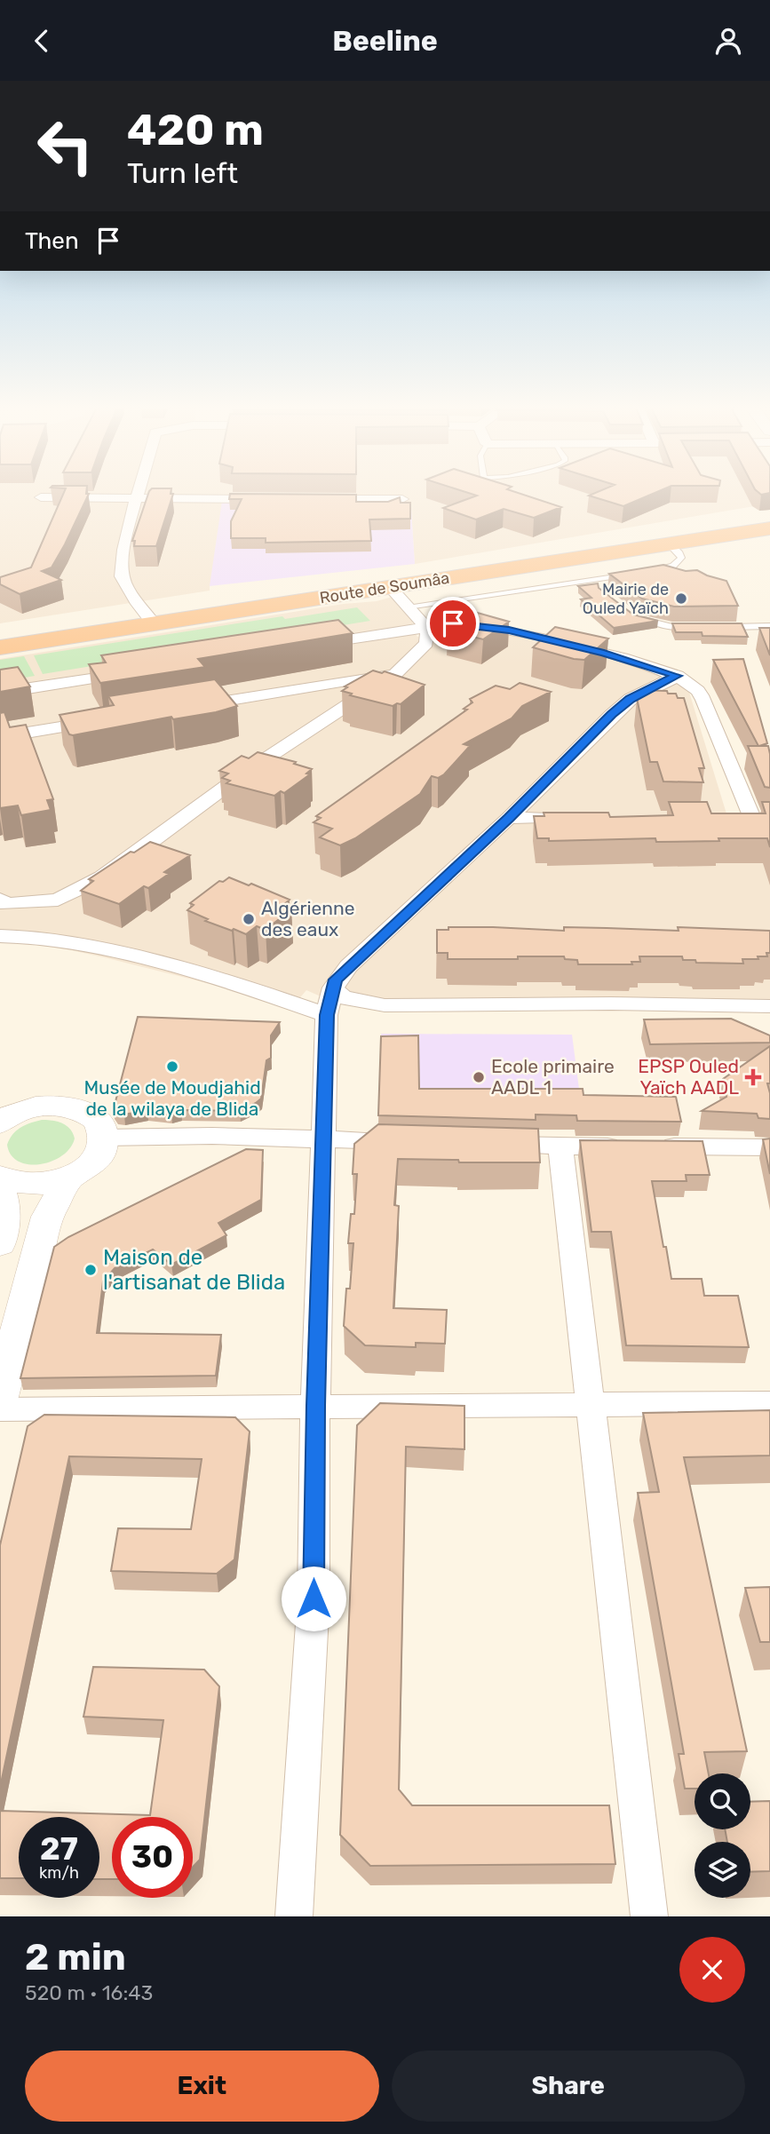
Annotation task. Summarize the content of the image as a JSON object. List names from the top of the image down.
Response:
{
  "streets": {
    "highway": ["Route de Soumâa"]
  },
  "places": {
    "other": [
      "Mairie de Ouled Yaïch",
      "Algérienne des eaux",
      "Musée de Moudjahid de la wilaya de Blida",
      "Ecole primaire AADL 1",
      "Maison de l'artisanat de Blida"
    ],
    "health": ["EPSP Ouled Yaïch AADL"]
  },
  "page": {
    "header": "Beeline",
    "turn": ["420 m", "Turn left"],
    "then": "Then",
    "speed": "27 km/h",
    "limit": "30",
    "heading": ["2 min", "520 m · 16:43"],
    "buttons": ["Exit", "Share"]
  }
}
